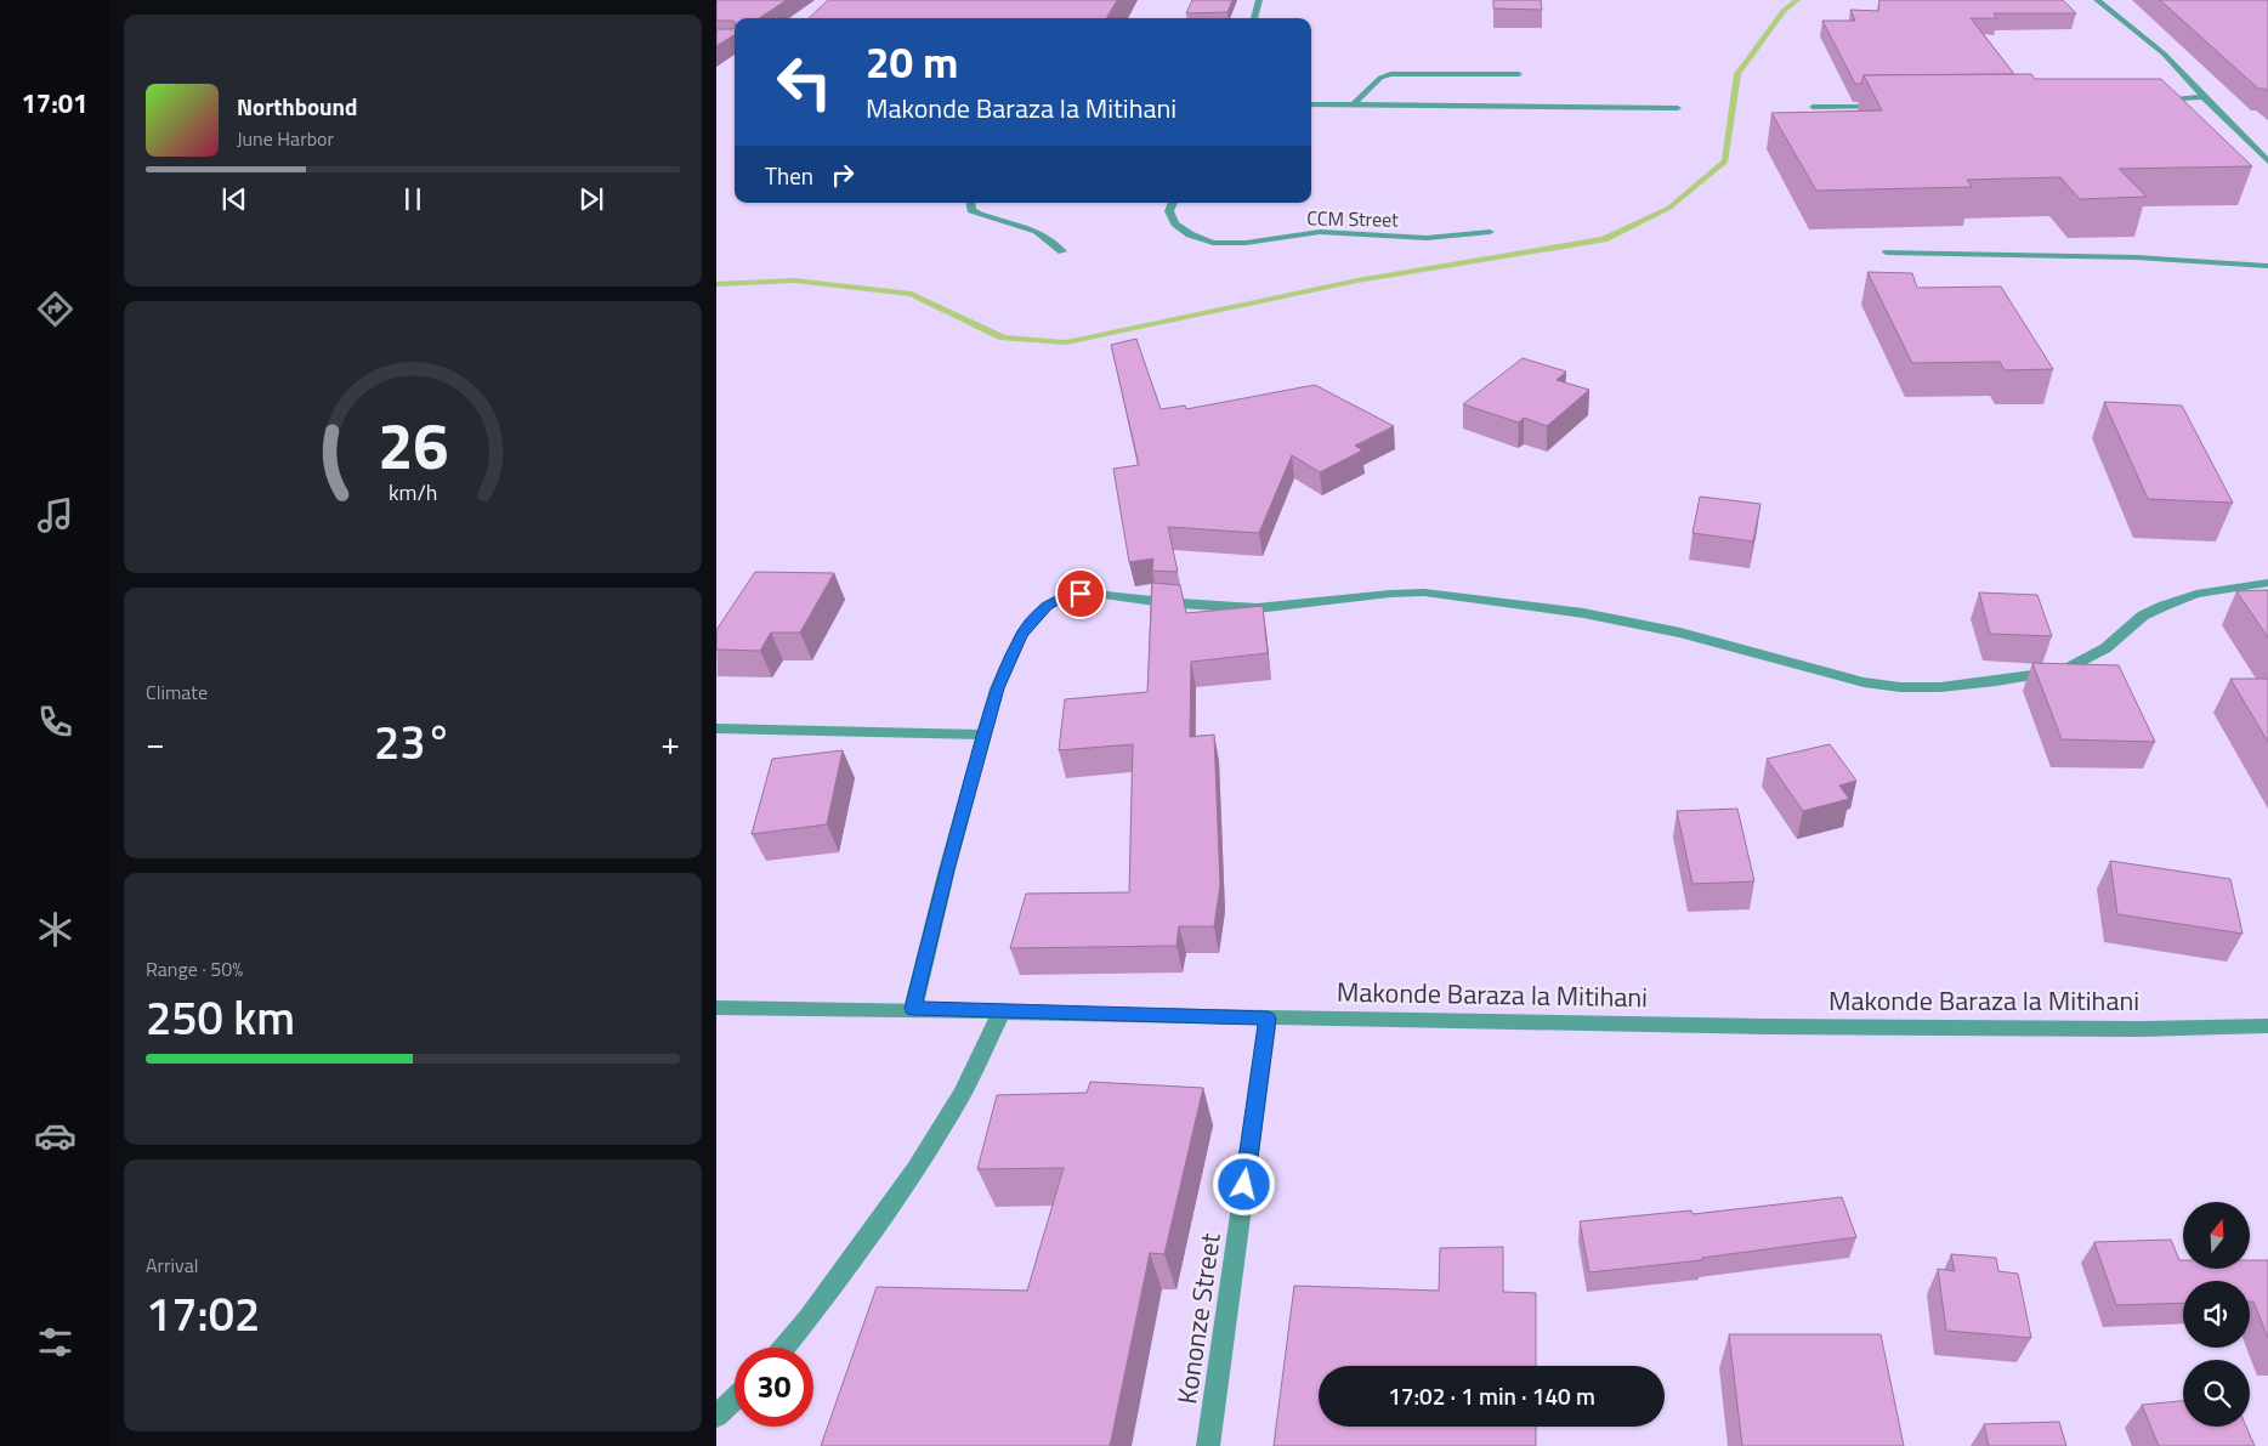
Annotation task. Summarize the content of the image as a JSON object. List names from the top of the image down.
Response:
{
  "streets": {
    "street": ["CCM Street", "Makonde Baraza la Mitihani", "Kononze Street"]
  },
  "crossings": [
    ["Makonde Baraza la Mitihani", "Kononze Street"]
  ],
  "north": "top",
  "page": {
    "tabs": "17:01",
    "turn": ["20 m", "Makonde Baraza la Mitihani"],
    "song": ["Northbound", "June Harbor"],
    "then": "Then",
    "tile": [
      "Climate",
      ["Range · 50%", "250 km"],
      ["Arrival", "17:02"]
    ],
    "heat": ["−", "23°", "+"],
    "limit": "30",
    "trip": "17:02 · 1 min · 140 m",
    "gauge": ["26", "km/h"]
  }
}
